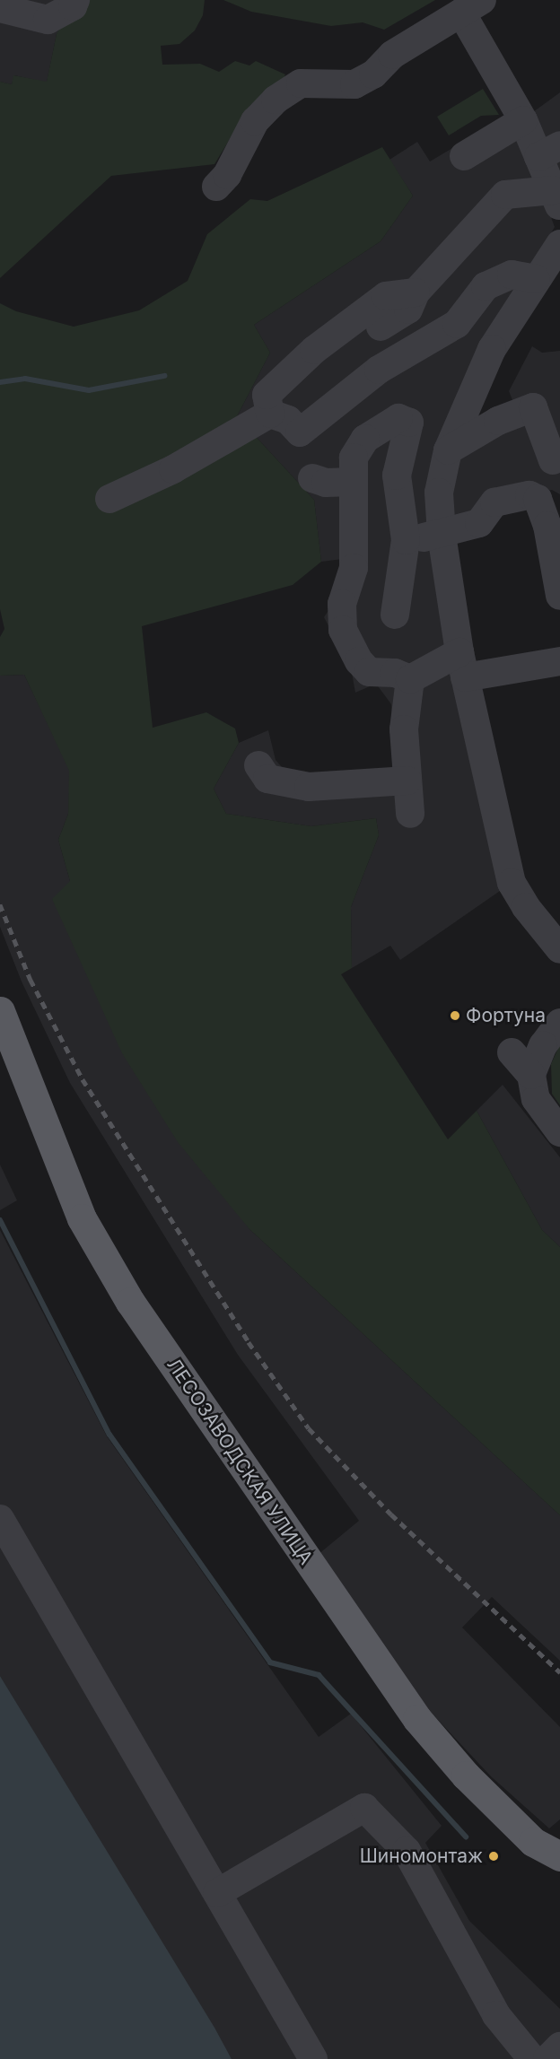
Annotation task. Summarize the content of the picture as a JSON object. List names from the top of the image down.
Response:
{
  "streets": {
    "main road": ["ЛЕСОЗАВОДСКАЯ УЛИЦА"]
  },
  "places": ["Фортуна", "Шиномонтаж"]
}
